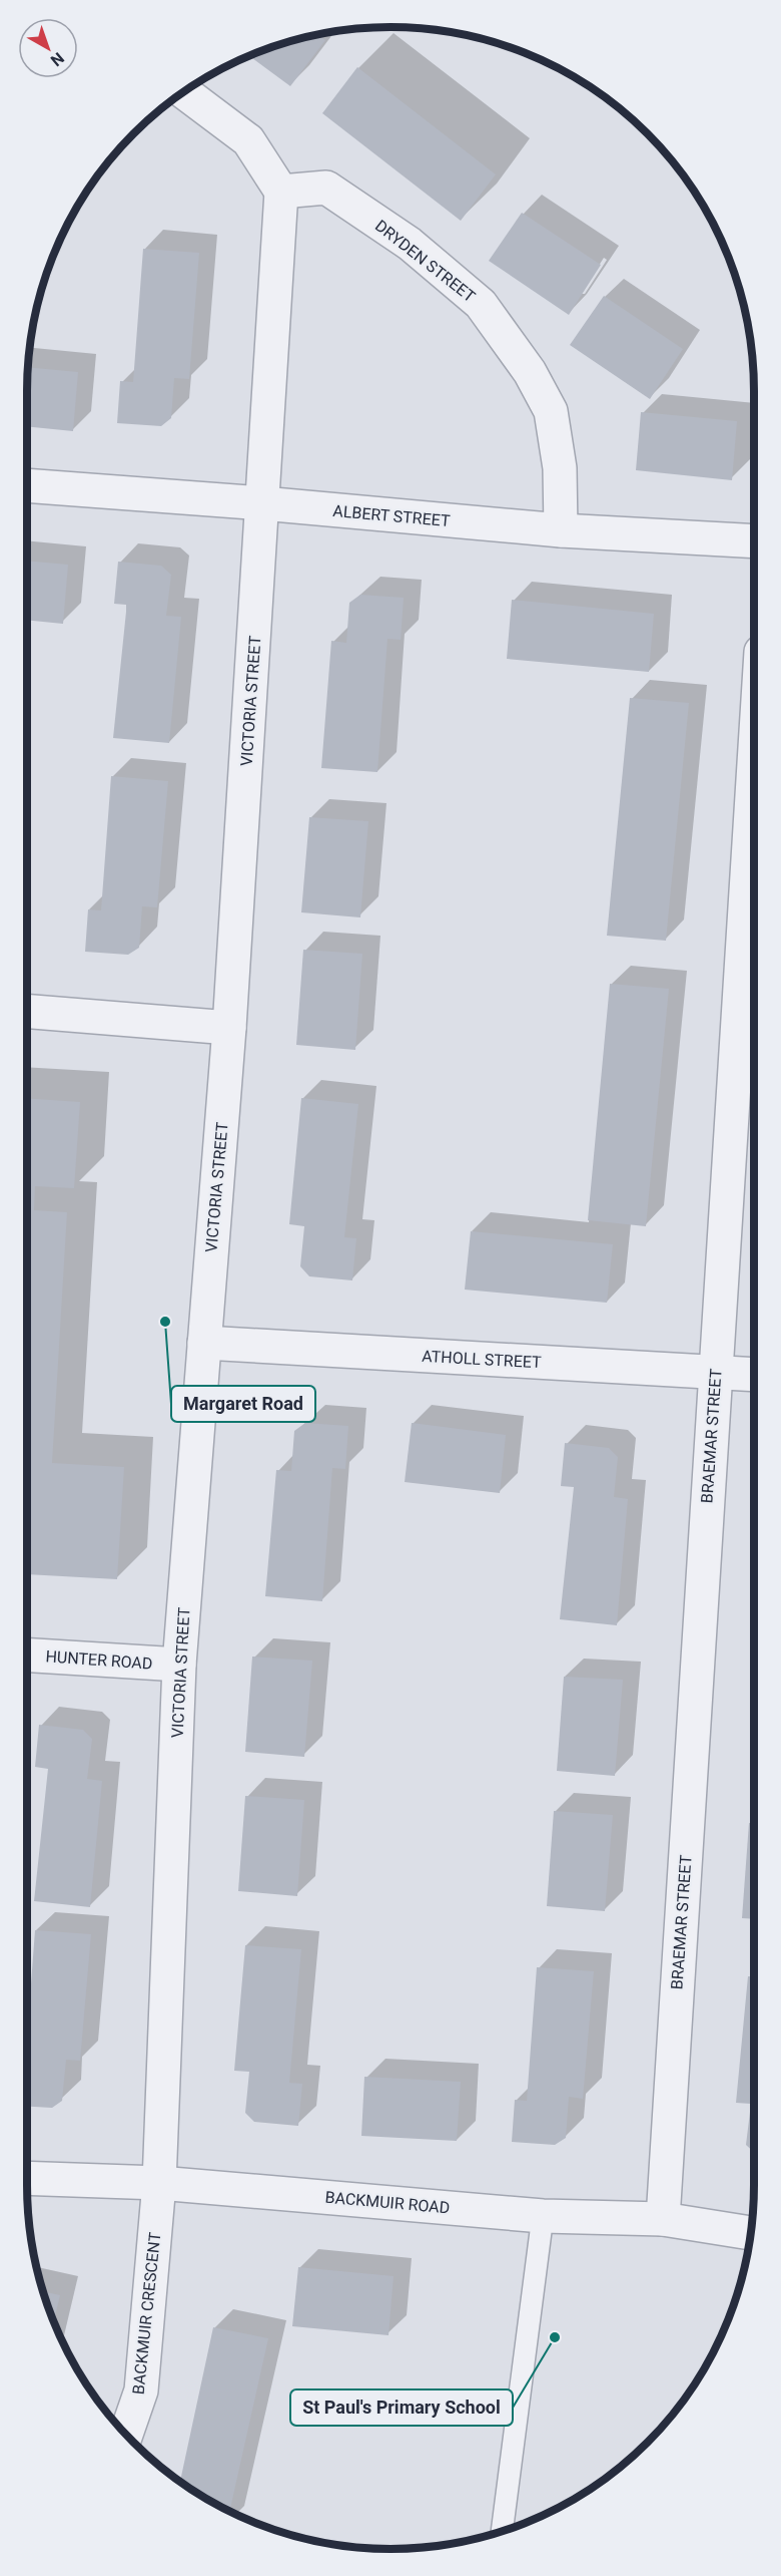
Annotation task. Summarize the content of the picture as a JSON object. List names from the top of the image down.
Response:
{
  "streets": {
    "street": [
      "DRYDEN STREET",
      "ALBERT STREET",
      "VICTORIA STREET",
      "ATHOLL STREET",
      "BRAEMAR STREET",
      "HUNTER ROAD",
      "BACKMUIR ROAD",
      "BACKMUIR CRESCENT"
    ]
  },
  "crossings": [
    ["DRYDEN STREET", "ALBERT STREET"],
    ["DRYDEN STREET", "VICTORIA STREET"],
    ["ALBERT STREET", "VICTORIA STREET"],
    ["VICTORIA STREET", "ATHOLL STREET"],
    ["VICTORIA STREET", "HUNTER ROAD"],
    ["VICTORIA STREET", "BACKMUIR ROAD"],
    ["VICTORIA STREET", "BACKMUIR CRESCENT"],
    ["ATHOLL STREET", "BRAEMAR STREET"],
    ["BRAEMAR STREET", "BACKMUIR ROAD"],
    ["BACKMUIR ROAD", "BACKMUIR CRESCENT"]
  ],
  "places": ["Margaret Road", "St Paul's Primary School"],
  "north": "bottom right"
}
